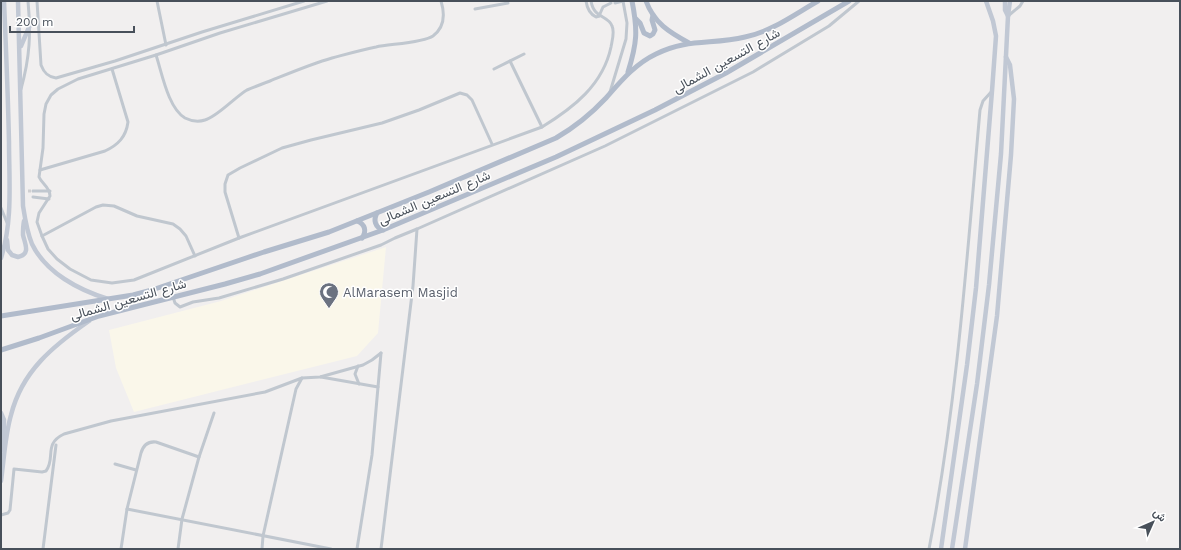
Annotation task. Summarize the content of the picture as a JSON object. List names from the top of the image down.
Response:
{
  "streets": {
    "main road": ["شارع التسعين الشمالى"]
  },
  "places": {
    "mosque": ["AlMarasem Masjid"]
  },
  "scale_bar": "200 m",
  "north": "top right"
}
